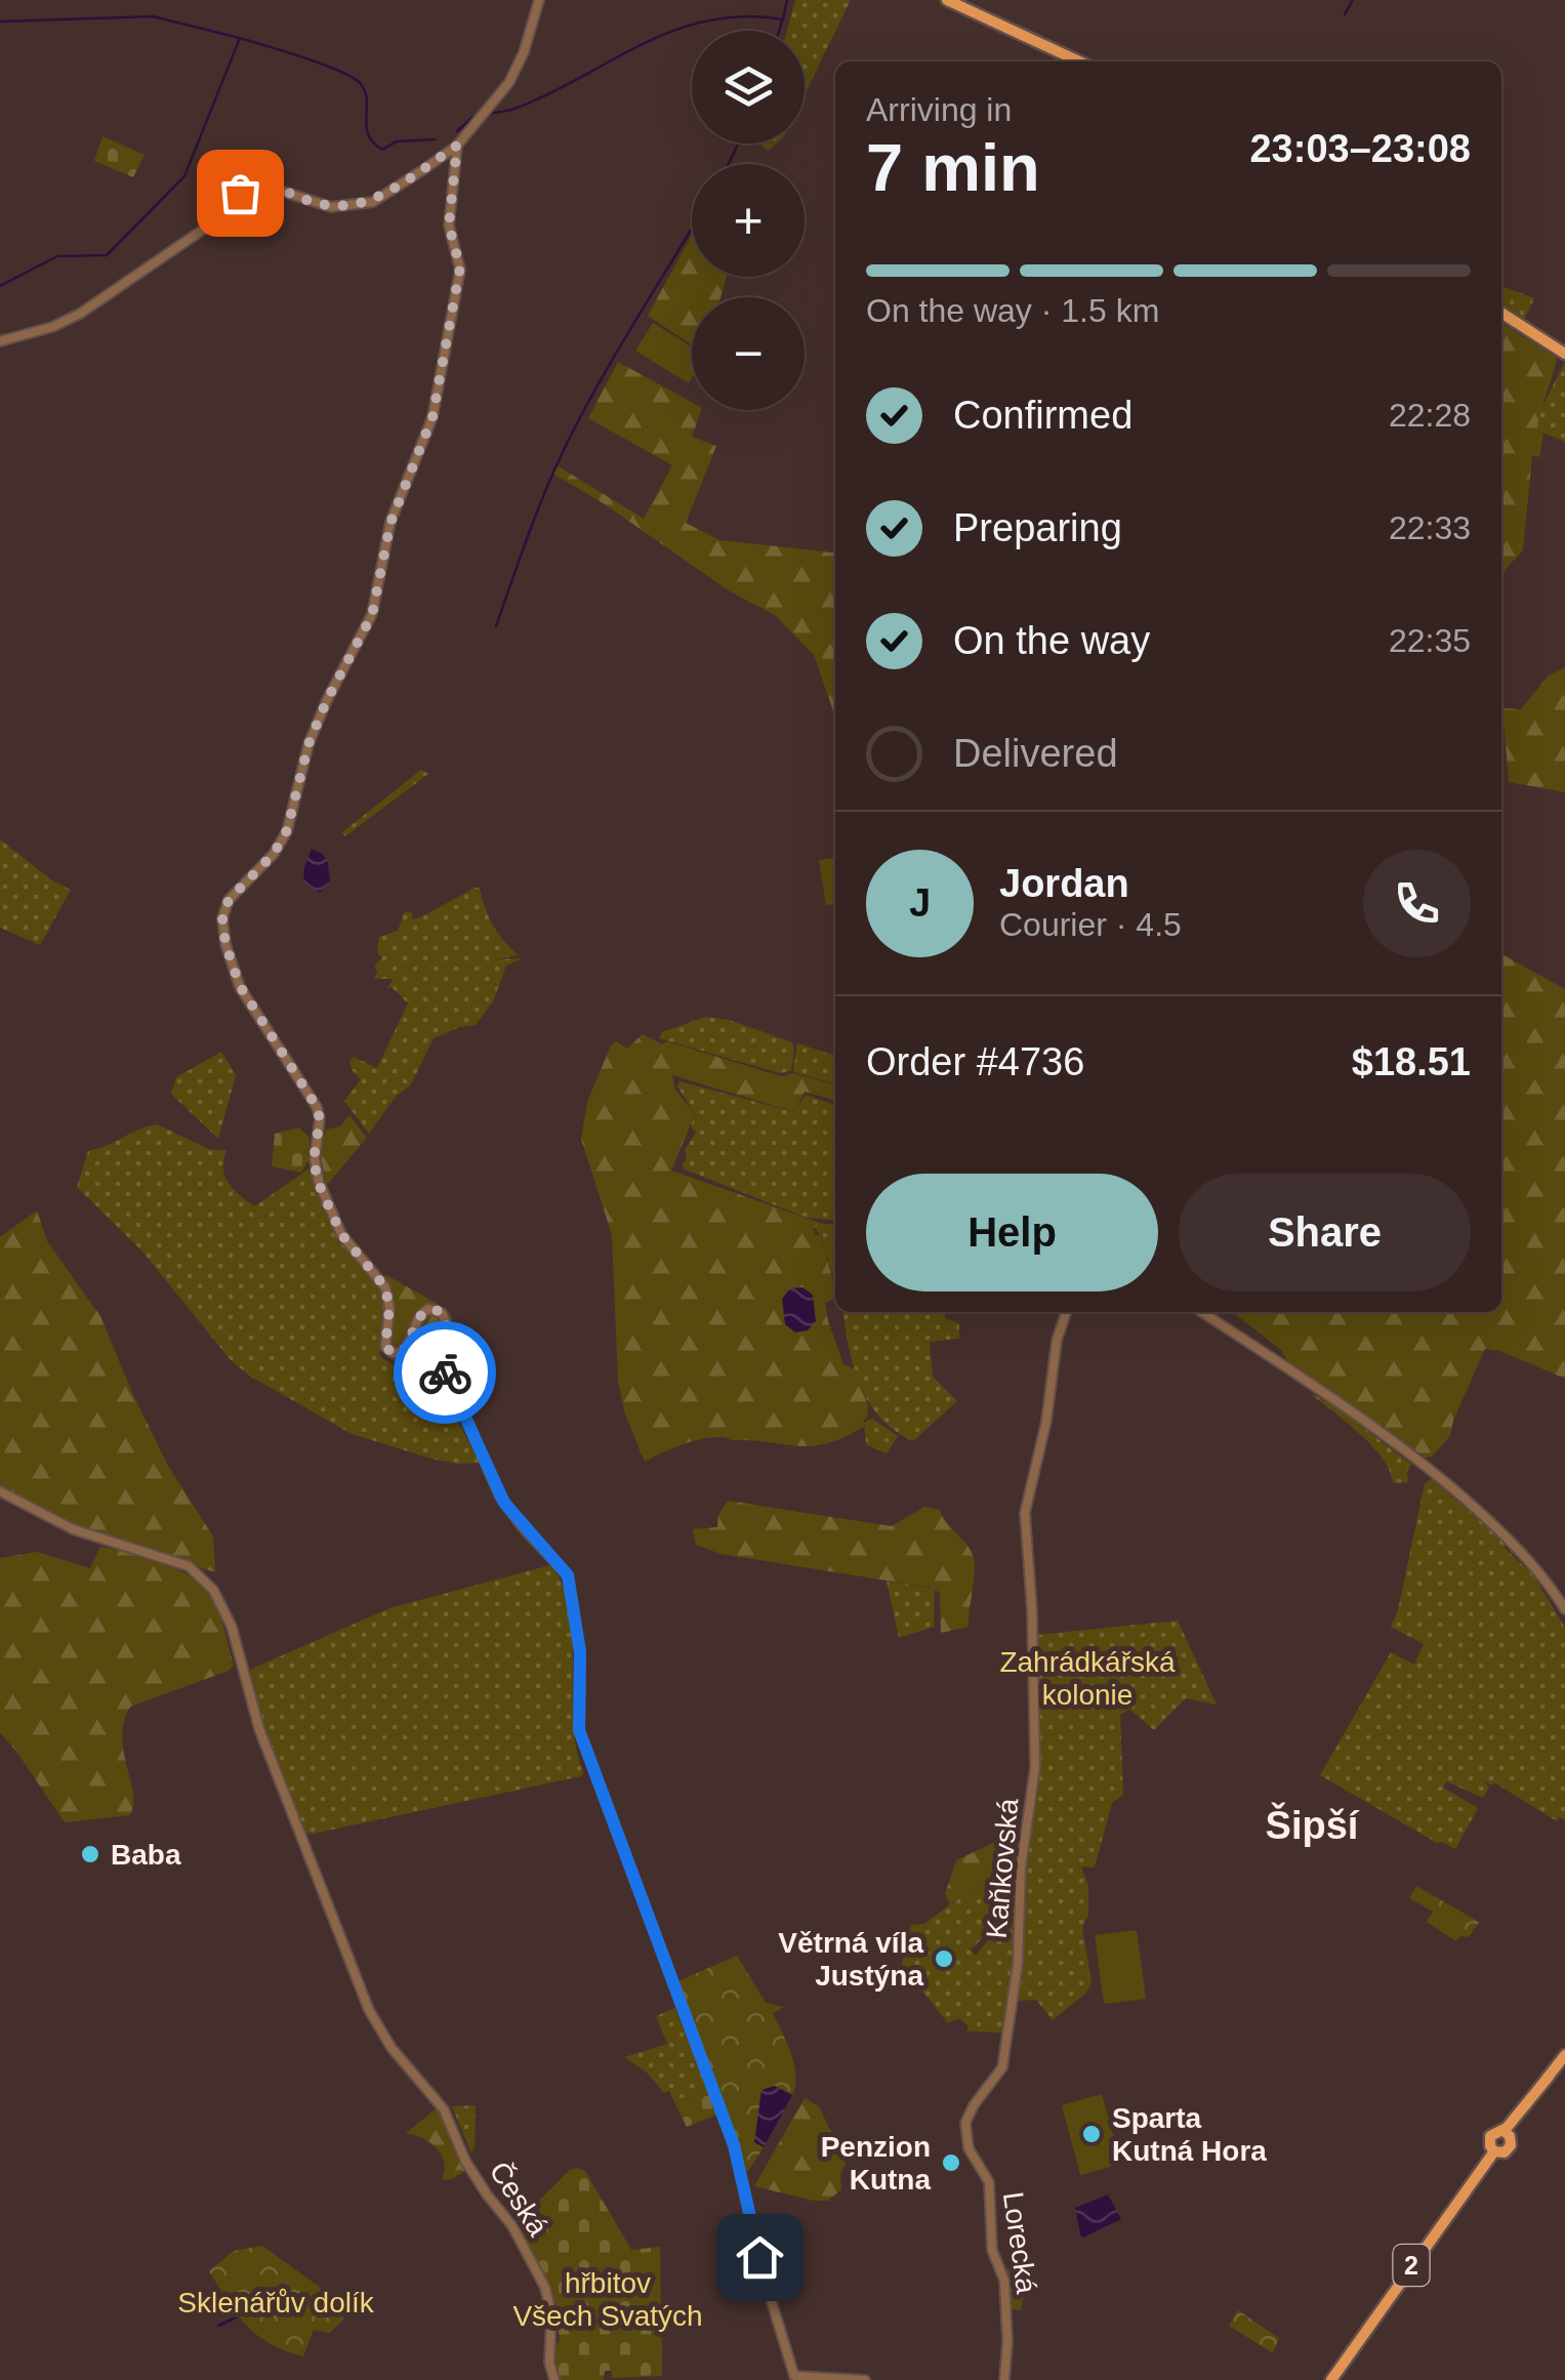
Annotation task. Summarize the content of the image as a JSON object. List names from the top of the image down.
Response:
{
  "streets": {
    "main road": ["2"],
    "street": ["Kaňkovská", "Česká", "Lorecká"]
  },
  "crossings": [
    ["Kaňkovská", "Lorecká"]
  ],
  "districts": ["Šipší"],
  "parks": ["Zahrádkářská kolonie", "hřbitov Všech Svatých", "Sklenářův dolík"],
  "places": [
    "Baba",
    "Větrná víla Justýna",
    "Sparta Kutná Hora",
    "Penzion Kutna"
  ],
  "page": {
    "map_buttons": ["+", "−"],
    "heading": ["7 min", "Arriving in", "23:03–23:08"],
    "panel": [
      "Jordan",
      "Courier · 4.5",
      "Order #4736",
      "$18.51"
    ],
    "bar": "On the way · 1.5 km",
    "list": [
      ["Confirmed", "22:28"],
      ["Preparing", "22:33"],
      ["On the way", "22:35"],
      "Delivered"
    ],
    "round": "J",
    "buttons": ["Help", "Share"]
  }
}
